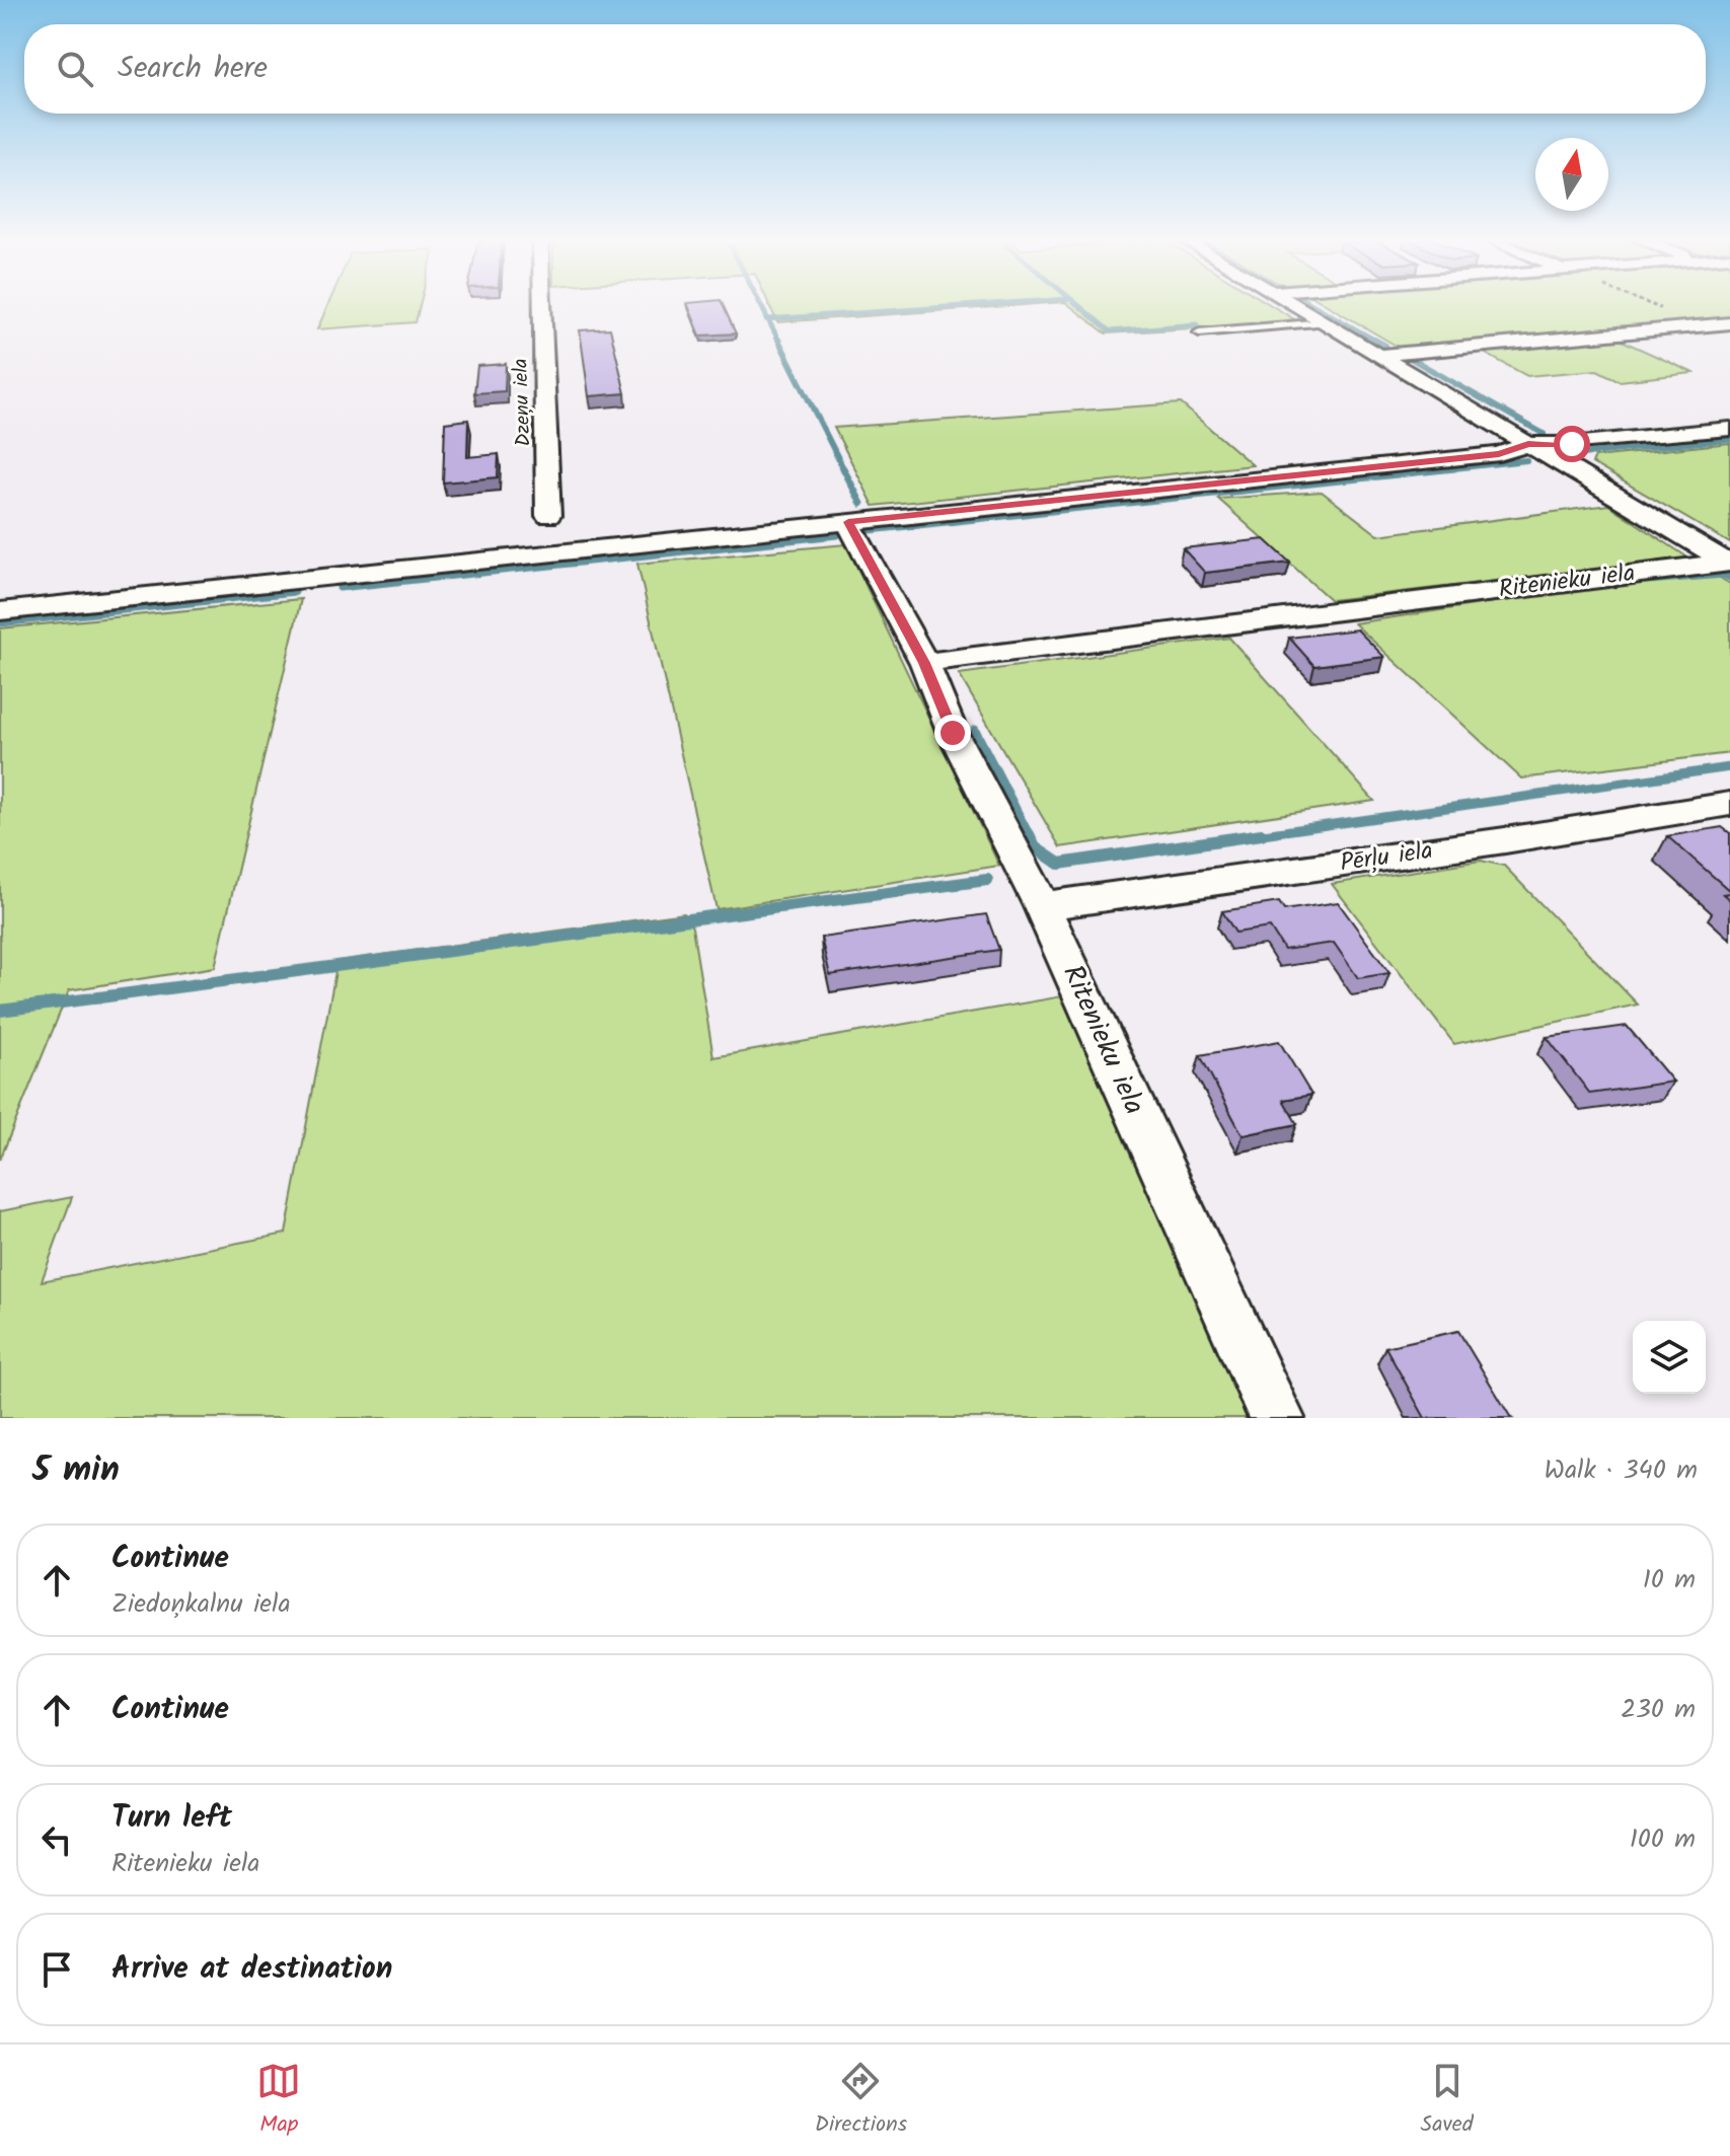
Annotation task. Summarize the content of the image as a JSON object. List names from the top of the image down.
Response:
{
  "streets": {
    "street": ["Dzeņu iela", "Ritenieku iela", "Pērļu iela"]
  },
  "crossings": [
    ["Ritenieku iela", "Pērļu iela"]
  ],
  "north": "top",
  "page": {
    "search": "Search here",
    "heading": ["5 min", "Walk · 340 m"],
    "list": [
      ["Continue", "Ziedoņkalnu iela", "10 m"],
      ["Continue", "230 m"],
      ["Turn left", "Ritenieku iela", "100 m"],
      "Arrive at destination"
    ],
    "nav": ["Map", "Directions", "Saved"]
  }
}
